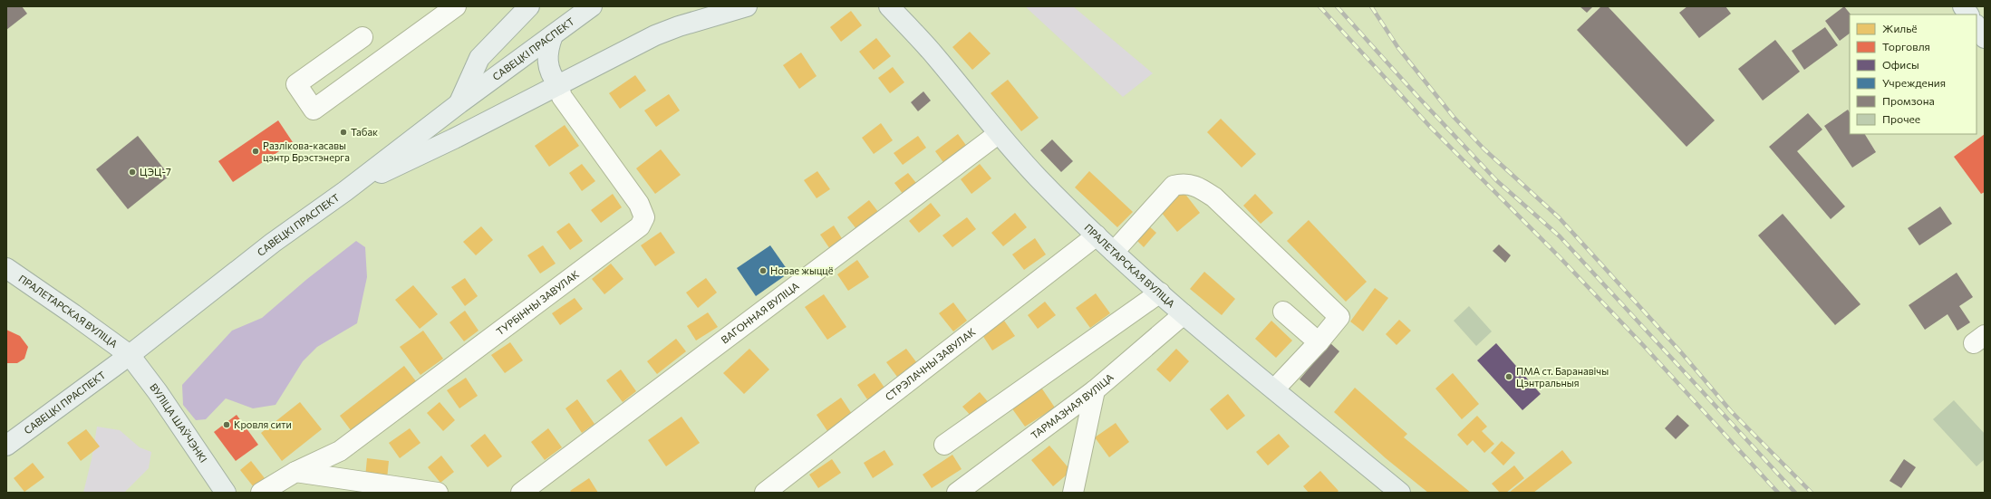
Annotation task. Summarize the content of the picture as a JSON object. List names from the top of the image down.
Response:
{
  "streets": {
    "main road": ["САВЕЦКІ ПРАСПЕКТ", "ПРАЛЕТАРСКАЯ ВУЛІЦА", "ВУЛІЦА ШАЎЧЭНКІ"],
    "street": [
      "ТУРБІННЫ ЗАВУЛАК",
      "ВАГОННАЯ ВУЛІЦА",
      "СТРЭЛАЧНЫ ЗАВУЛАК",
      "ТАРМАЗНАЯ ВУЛІЦА"
    ]
  },
  "crossings": [
    ["САВЕЦКІ ПРАСПЕКТ", "ПРАЛЕТАРСКАЯ ВУЛІЦА"],
    ["САВЕЦКІ ПРАСПЕКТ", "ВУЛІЦА ШАЎЧЭНКІ"],
    ["ПРАЛЕТАРСКАЯ ВУЛІЦА", "ВАГОННАЯ ВУЛІЦА"],
    ["ПРАЛЕТАРСКАЯ ВУЛІЦА", "СТРЭЛАЧНЫ ЗАВУЛАК"],
    ["ПРАЛЕТАРСКАЯ ВУЛІЦА", "ТАРМАЗНАЯ ВУЛІЦА"],
    ["ПРАЛЕТАРСКАЯ ВУЛІЦА", "ВУЛІЦА ШАЎЧЭНКІ"]
  ],
  "places": [
    "Табак",
    "Разлікова-касавы цэнтр Брэстэнерга",
    "ЦЭЦ-7",
    "Новае жыццё",
    "ПМА ст. Баранавічы Цэнтральныя",
    "Кровля сити"
  ],
  "legend": [
    "Жильё",
    "Торговля",
    "Офисы",
    "Учреждения",
    "Промзона",
    "Прочее"
  ]
}
